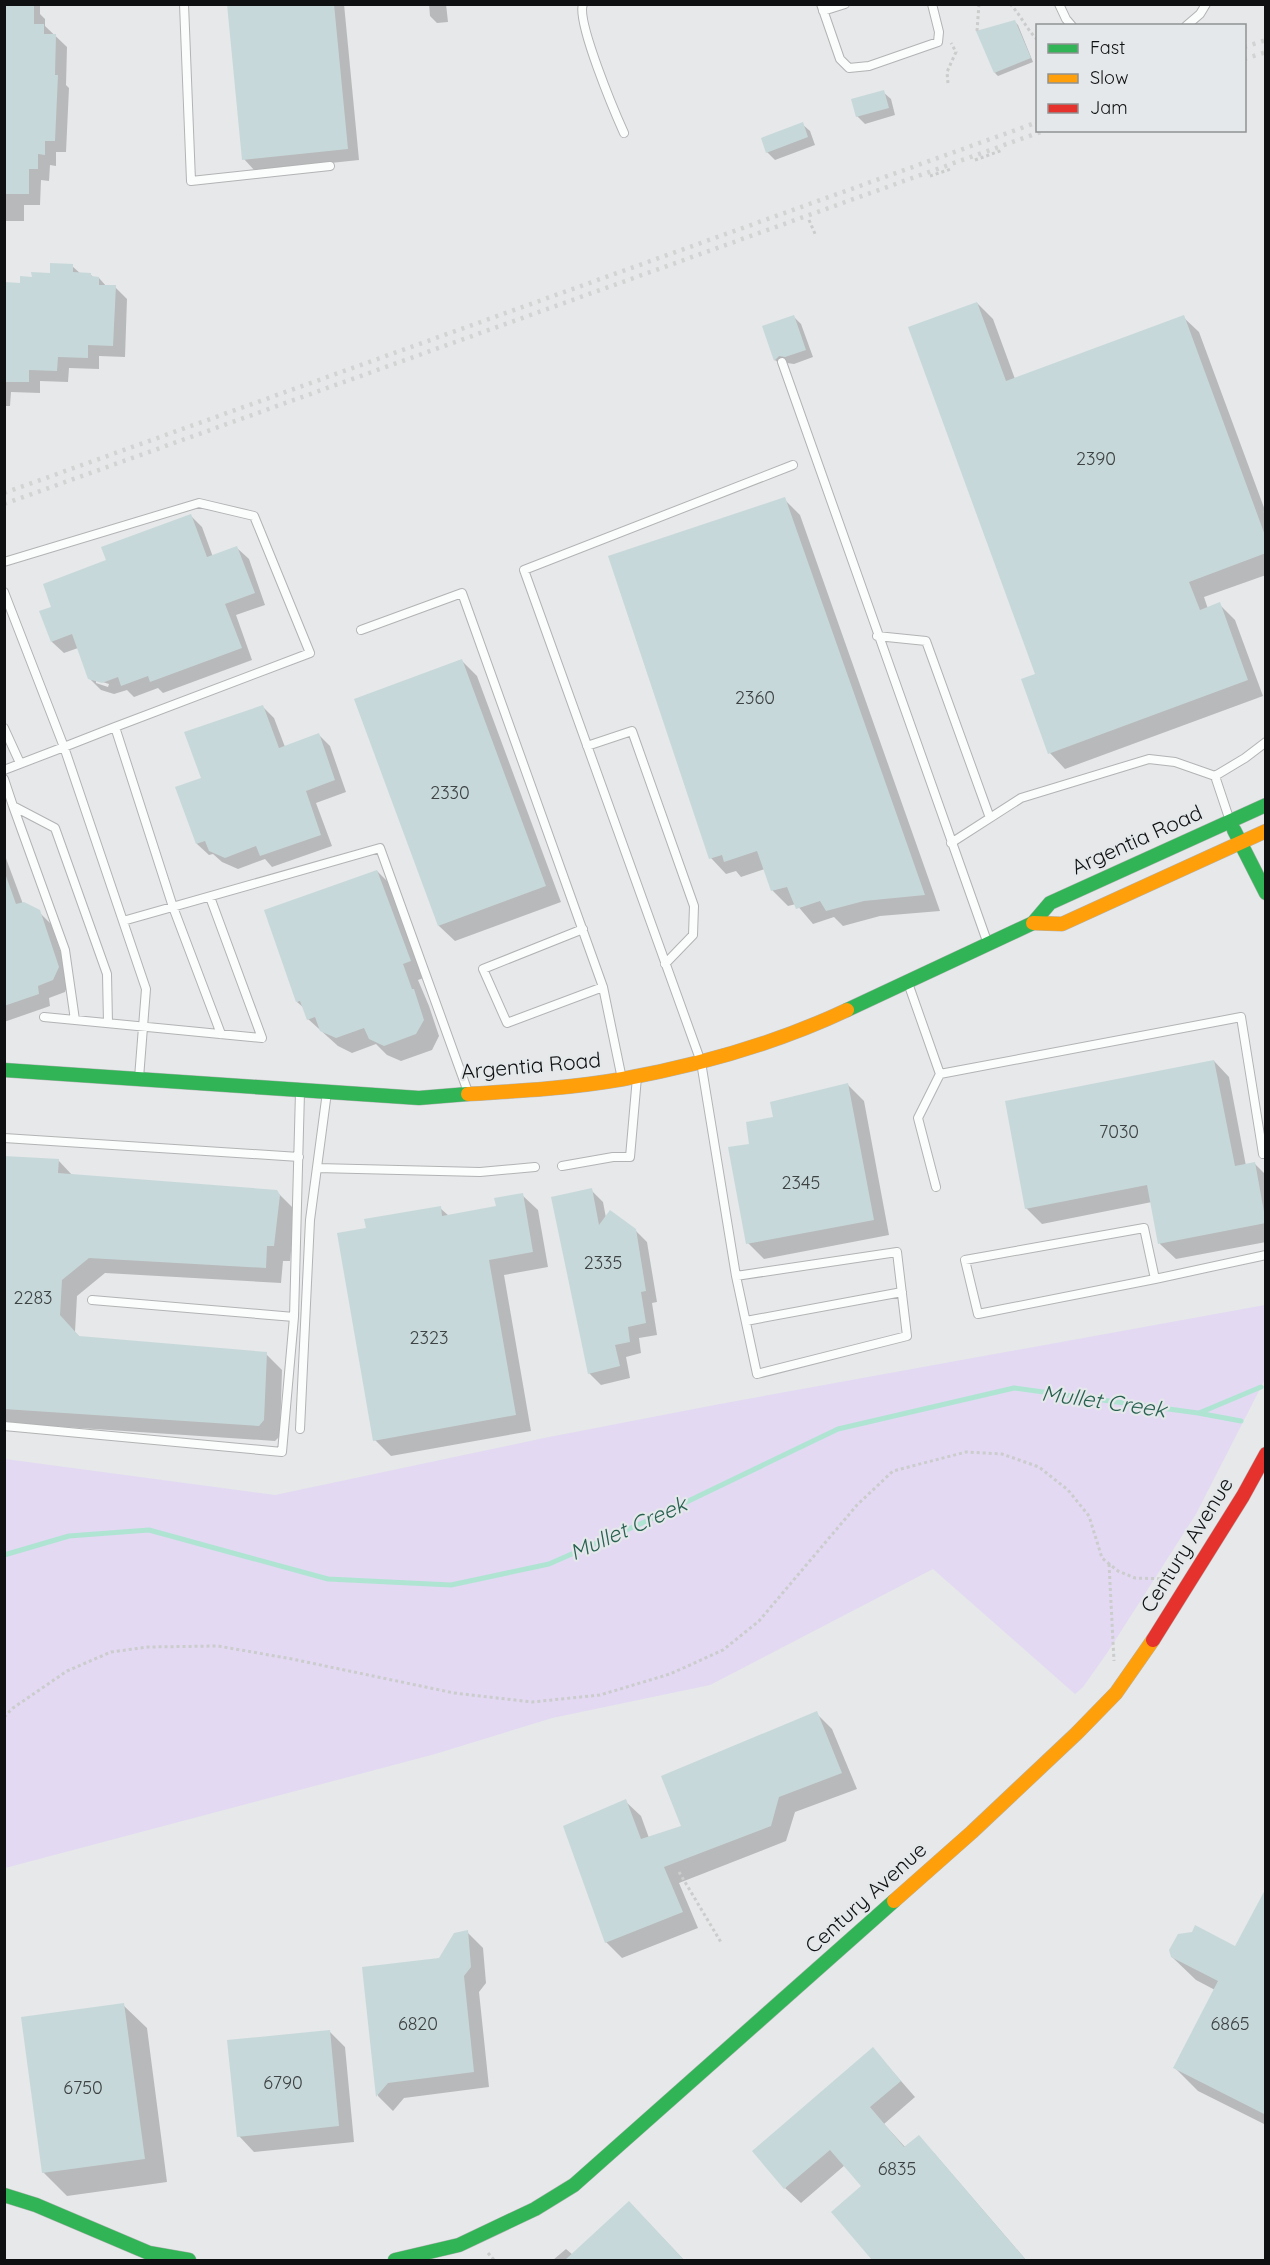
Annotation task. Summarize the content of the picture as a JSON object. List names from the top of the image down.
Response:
{
  "streets": {
    "street": ["Argentia Road", "Century Avenue"]
  },
  "water": ["Mullet Creek"],
  "house_numbers": [
    "2390",
    "2360",
    "2330",
    "7030",
    "2345",
    "2335",
    "2283",
    "2323",
    "6820",
    "6865",
    "6790",
    "6750",
    "6835"
  ],
  "legend": ["Fast", "Slow", "Jam"]
}
